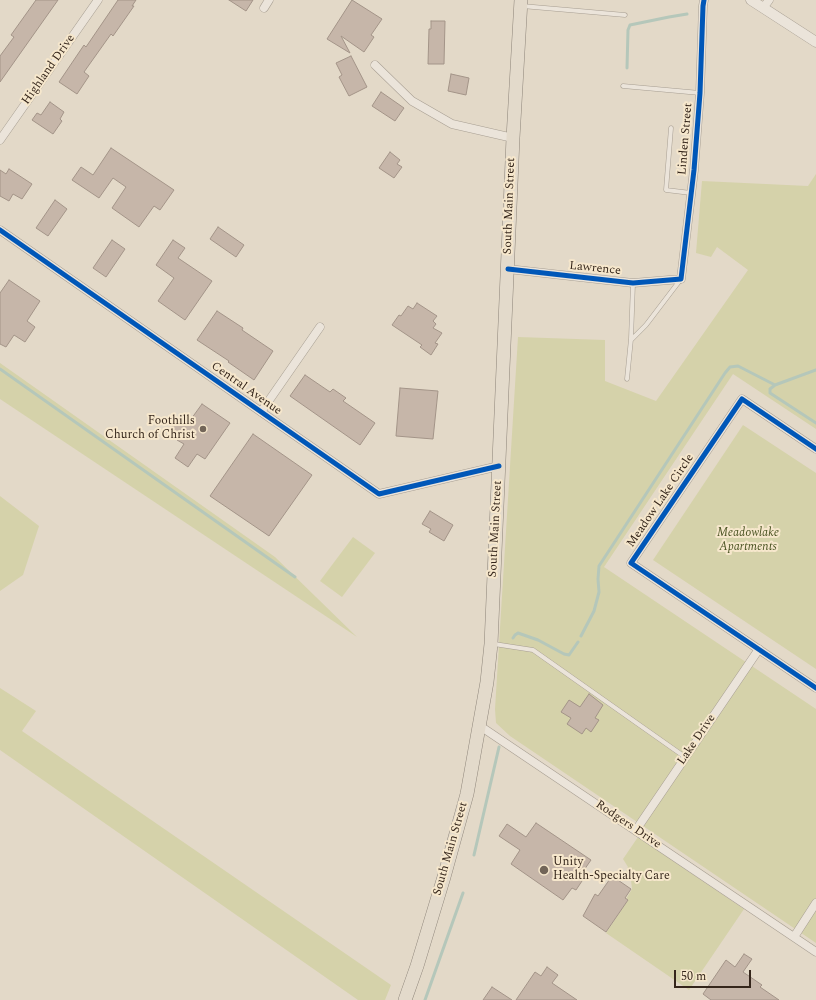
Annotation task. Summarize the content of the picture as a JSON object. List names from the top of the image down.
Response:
{
  "streets": {
    "main road": ["South Main Street"],
    "street": [
      "Highland Drive",
      "Linden Street",
      "Lawrence",
      "Central Avenue",
      "Meadow Lake Circle",
      "Lake Drive",
      "Rodgers Drive"
    ]
  },
  "crossings": [
    ["Linden Street", "Lawrence"],
    ["South Main Street", "Lawrence"],
    ["South Main Street", "Central Avenue"],
    ["South Main Street", "Rodgers Drive"],
    ["Meadow Lake Circle", "Lake Drive"],
    ["Lake Drive", "Rodgers Drive"]
  ],
  "parks": ["Meadowlake Apartments"],
  "places": ["Foothills Church of Christ", "Unity Health-Specialty Care"],
  "scale_bar": "50 m"
}
